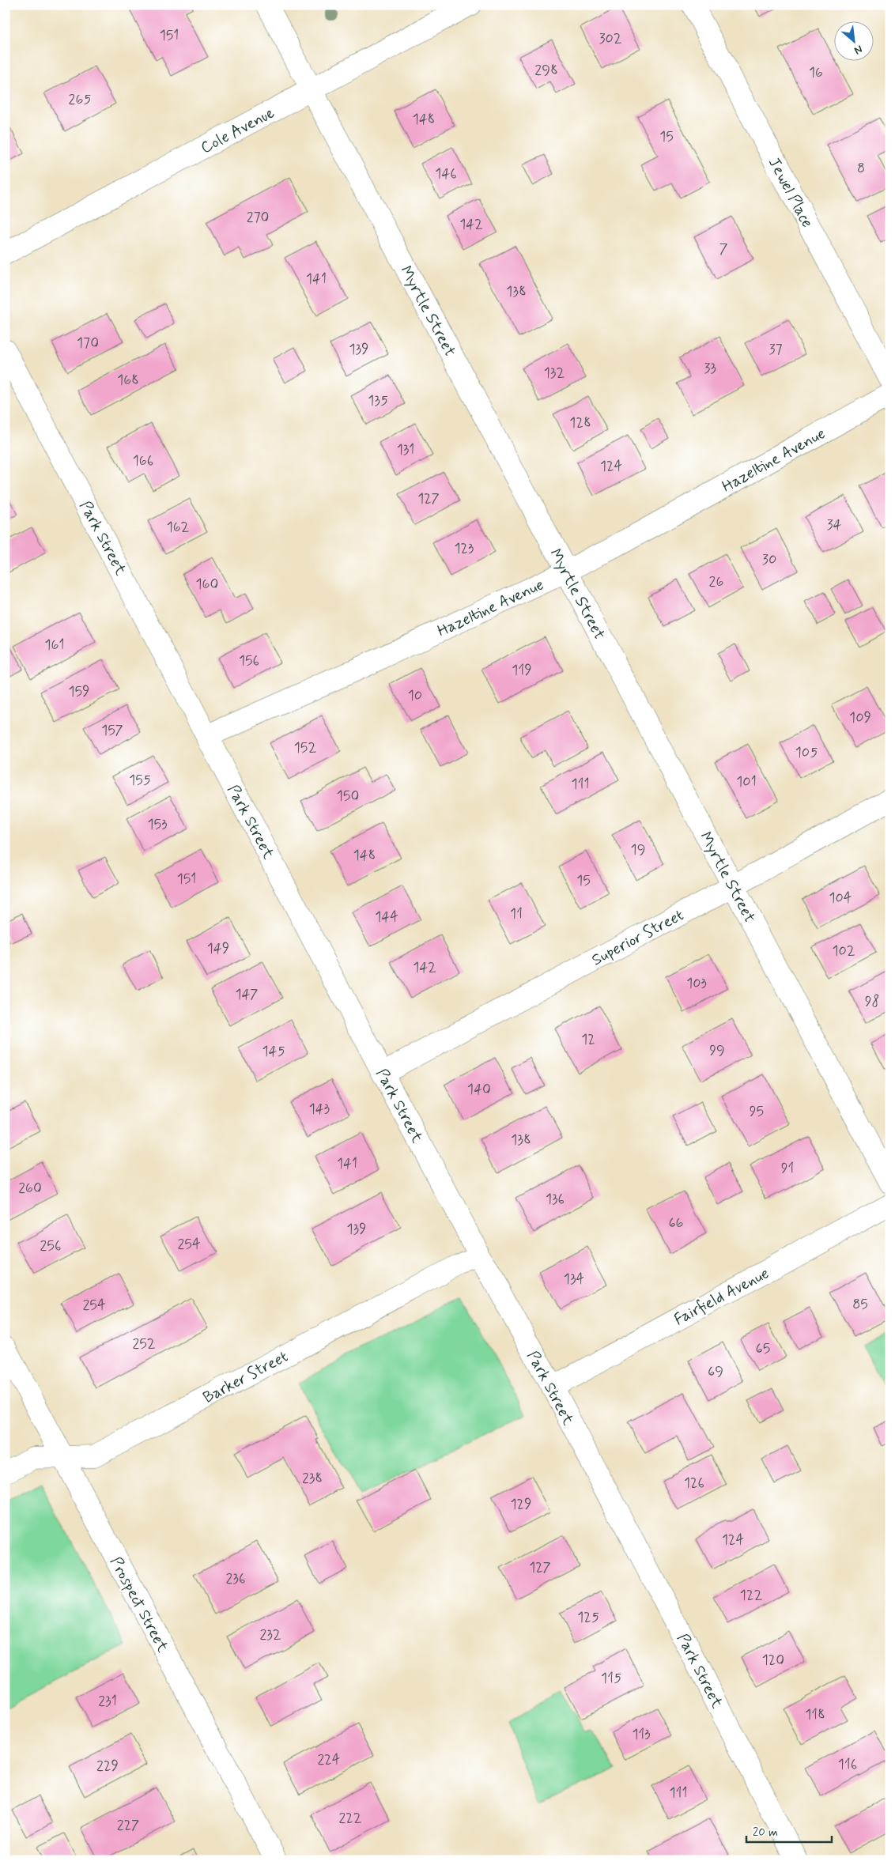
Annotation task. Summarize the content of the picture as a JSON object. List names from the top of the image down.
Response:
{
  "streets": {
    "street": [
      "Cole Avenue",
      "Jewel Place",
      "Myrtle Street",
      "Hazeltine Avenue",
      "Park Street",
      "Superior Street",
      "Fairfield Avenue",
      "Barker Street",
      "Prospect Street"
    ]
  },
  "crossings": [
    ["Cole Avenue", "Myrtle Street"],
    ["Myrtle Street", "Hazeltine Avenue"],
    ["Myrtle Street", "Superior Street"],
    ["Hazeltine Avenue", "Park Street"],
    ["Park Street", "Superior Street"],
    ["Park Street", "Fairfield Avenue"],
    ["Park Street", "Barker Street"],
    ["Barker Street", "Prospect Street"]
  ],
  "house_numbers": [
    "151",
    "302",
    "298",
    "16",
    "265",
    "148",
    "15",
    "8",
    "146",
    "270",
    "142",
    "7",
    "141",
    "138",
    "170",
    "139",
    "37",
    "33",
    "132",
    "168",
    "135",
    "128",
    "131",
    "166",
    "124",
    "127",
    "34",
    "162",
    "123",
    "30",
    "26",
    "160",
    "161",
    "156",
    "119",
    "159",
    "10",
    "109",
    "157",
    "152",
    "105",
    "155",
    "101",
    "111",
    "150",
    "153",
    "19",
    "148",
    "151",
    "15",
    "104",
    "11",
    "144",
    "149",
    "102",
    "142",
    "103",
    "147",
    "98",
    "12",
    "99",
    "145",
    "140",
    "143",
    "95",
    "138",
    "141",
    "91",
    "260",
    "136",
    "66",
    "139",
    "254",
    "256",
    "134",
    "85",
    "254",
    "252",
    "65",
    "69",
    "238",
    "126",
    "129",
    "124",
    "127",
    "236",
    "122",
    "125",
    "232",
    "120",
    "115",
    "231",
    "118",
    "113",
    "224",
    "116",
    "229",
    "111",
    "222",
    "227"
  ],
  "scale_bar": "20 m",
  "north": "bottom right"
}
